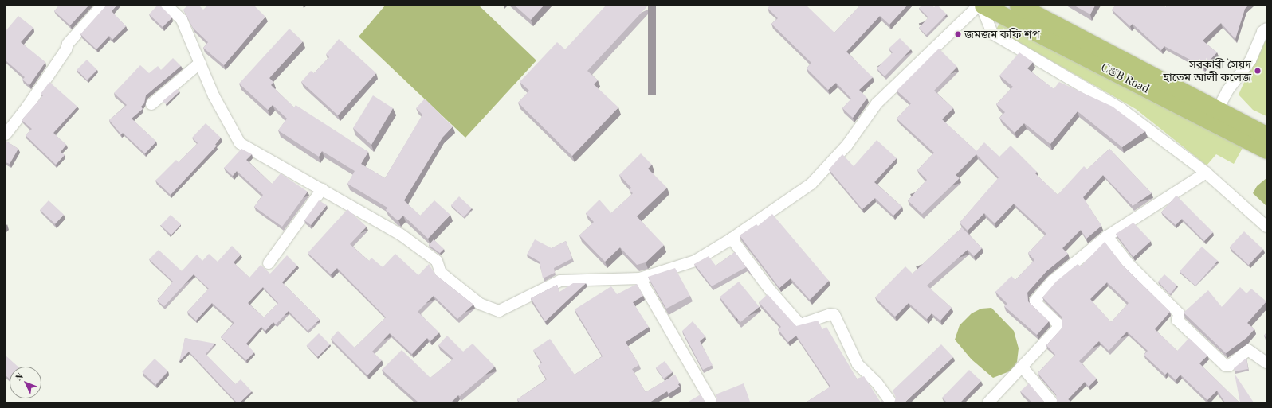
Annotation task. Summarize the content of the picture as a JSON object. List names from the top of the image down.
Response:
{
  "streets": {
    "highway": ["C&B Road"]
  },
  "places": ["জমজম কফি শপ", "সরকারী সৈয়দ হাতেম আলী কলেজ"],
  "north": "top left"
}
